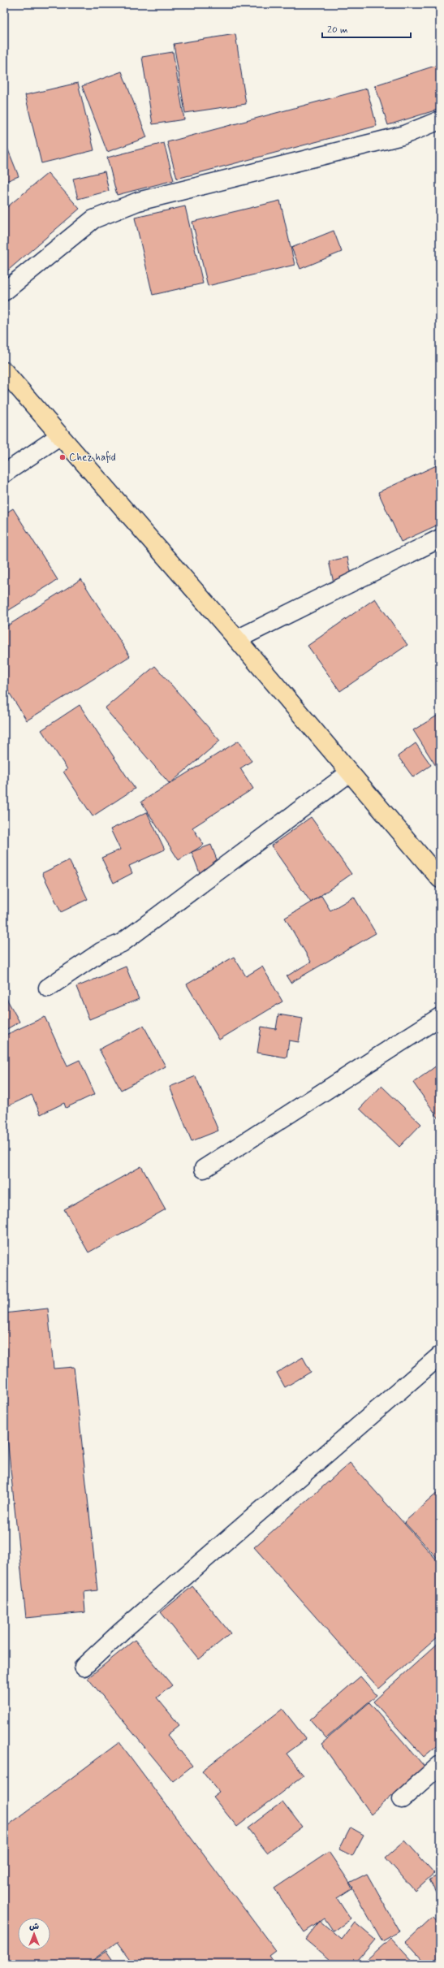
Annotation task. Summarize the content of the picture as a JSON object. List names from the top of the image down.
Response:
{
  "places": ["Chez hafid"],
  "scale_bar": "20 m",
  "north": "top"
}
